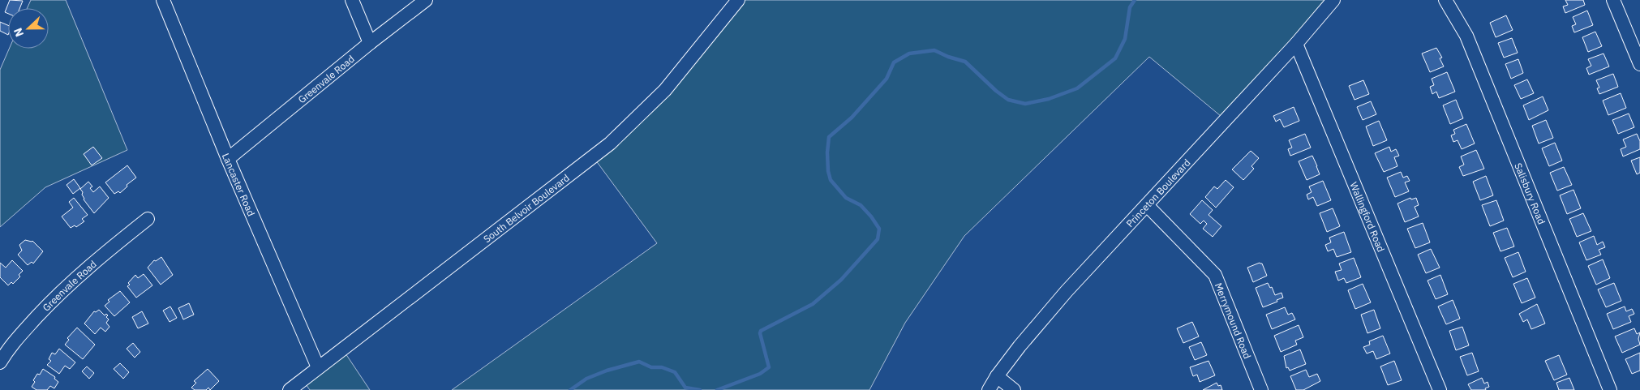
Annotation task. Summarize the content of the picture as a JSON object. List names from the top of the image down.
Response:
{
  "streets": {
    "street": [
      "Greenvale Road",
      "Lancaster Road",
      "Princeton Boulevard",
      "Salisbury Road",
      "South Belvoir Boulevard",
      "Wallingford Road",
      "Merrymound Road"
    ]
  },
  "crossings": [
    ["Greenvale Road", "Lancaster Road"],
    ["Lancaster Road", "South Belvoir Boulevard"],
    ["Princeton Boulevard", "Wallingford Road"],
    ["Princeton Boulevard", "Merrymound Road"]
  ],
  "north": "left"
}
